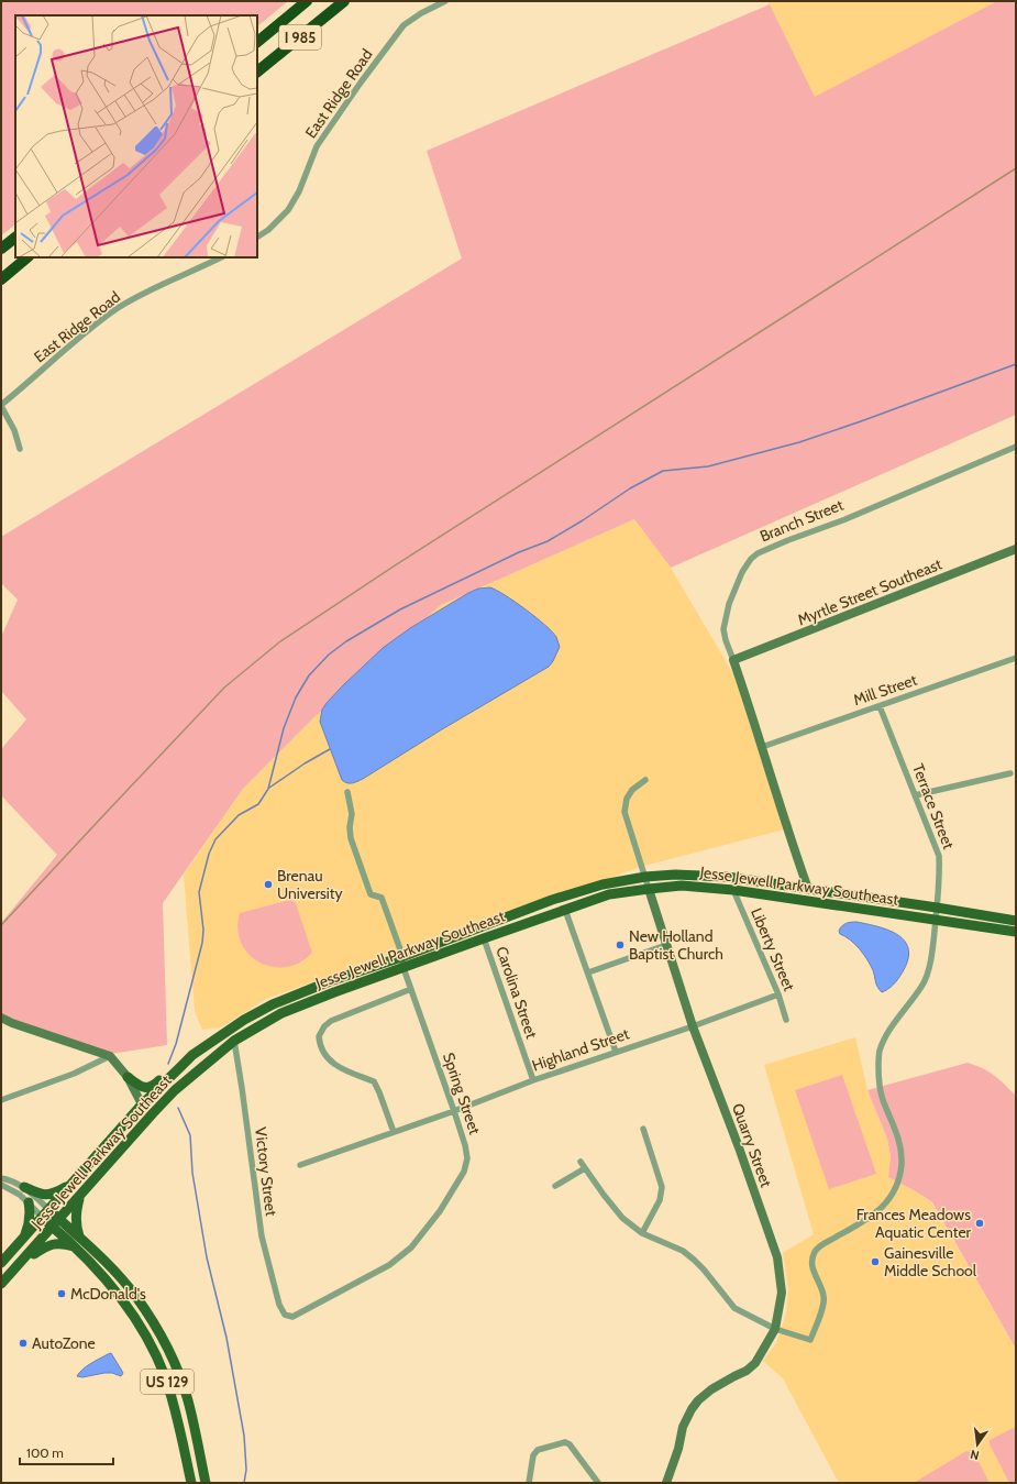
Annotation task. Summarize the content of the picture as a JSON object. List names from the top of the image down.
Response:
{
  "streets": {
    "highway": ["I 985"],
    "main road": ["Jesse Jewell Parkway Southeast", "US 129"],
    "street": [
      "East Ridge Road",
      "Branch Street",
      "Myrtle Street Southeast",
      "Mill Street",
      "Terrace Street",
      "Liberty Street",
      "Carolina Street",
      "Highland Street",
      "Spring Street",
      "Quarry Street",
      "Victory Street"
    ]
  },
  "crossings": [
    ["Branch Street", "Myrtle Street Southeast"],
    ["Branch Street", "Mill Street"],
    ["Branch Street", "Jesse Jewell Parkway Southeast"],
    ["Mill Street", "Terrace Street"],
    ["Terrace Street", "Jesse Jewell Parkway Southeast"],
    ["Terrace Street", "Quarry Street"],
    ["Jesse Jewell Parkway Southeast", "Liberty Street"],
    ["Jesse Jewell Parkway Southeast", "Carolina Street"],
    ["Jesse Jewell Parkway Southeast", "Spring Street"],
    ["Jesse Jewell Parkway Southeast", "Quarry Street"],
    ["Jesse Jewell Parkway Southeast", "Victory Street"],
    ["Jesse Jewell Parkway Southeast", "US 129"],
    ["Liberty Street", "Highland Street"],
    ["Carolina Street", "Highland Street"],
    ["Highland Street", "Spring Street"],
    ["Highland Street", "Quarry Street"],
    ["Spring Street", "Victory Street"]
  ],
  "places": [
    "Brenau University",
    "New Holland Baptist Church",
    "Frances Meadows Aquatic Center",
    "Gainesville Middle School",
    "McDonald's",
    "AutoZone"
  ],
  "scale_bar": "100 m",
  "north": "bottom"
}
